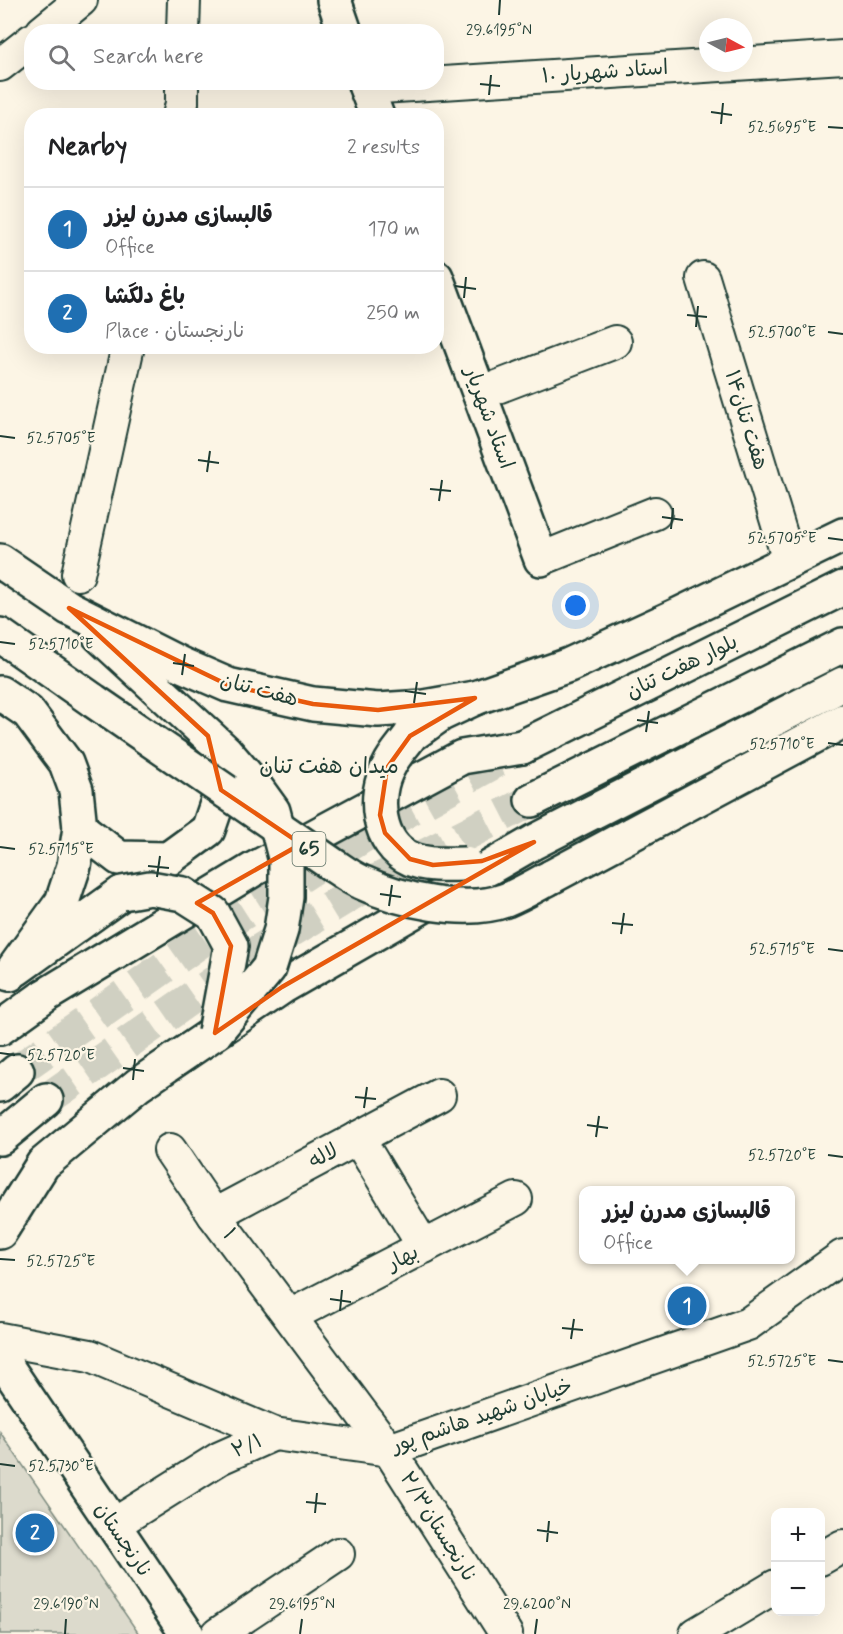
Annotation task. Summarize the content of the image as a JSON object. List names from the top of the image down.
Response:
{
  "streets": {
    "main road": [
      "استاد شهریار",
      "بلوار هفت تنان",
      "هفت تنان",
      "65",
      "نارنجستان"
    ],
    "street": [
      "استاد شهریار ۱۰",
      "هفت تنان۱۴",
      "لاله ‍",
      "۱",
      "بهار",
      "خیابان شهید هاشم پور",
      "۲/۱",
      "۲/۳نارنجستان"
    ]
  },
  "crossings": [
    ["لاله ‍", "۱"],
    ["۱", "بهار"],
    ["۱", "خیابان شهید هاشم پور"],
    ["۱", "۲/۳نارنجستان"],
    ["خیابان شهید هاشم پور", "۲/۱"],
    ["خیابان شهید هاشم پور", "۲/۳نارنجستان"],
    ["۲/۱", "نارنجستان"]
  ],
  "districts": ["میدان هفت تنان"],
  "north": "right",
  "page": {
    "search": "Search here",
    "heading": ["Nearby", "2 results"],
    "list": [
      {
        "mark": "1",
        "name": "قالبسازی مدرن لیزر",
        "note": "Office",
        "value": "170 m"
      },
      {
        "mark": "2",
        "name": "باغ دلگشا",
        "note": "Place · نارنجستان",
        "value": "250 m"
      }
    ],
    "popup": ["قالبسازی مدرن لیزر", "Office"],
    "pins": ["1", "2"],
    "map_buttons": ["+", "−"]
  },
  "coordinates": [
    "29.6195°N",
    "52.5695°E",
    "52.5700°E",
    "52.5705°E",
    "52.5710°E",
    "52.5715°E",
    "52.5720°E",
    "52.5725°E",
    "52.5730°E",
    "29.6190°N",
    "29.6200°N"
  ]
}
